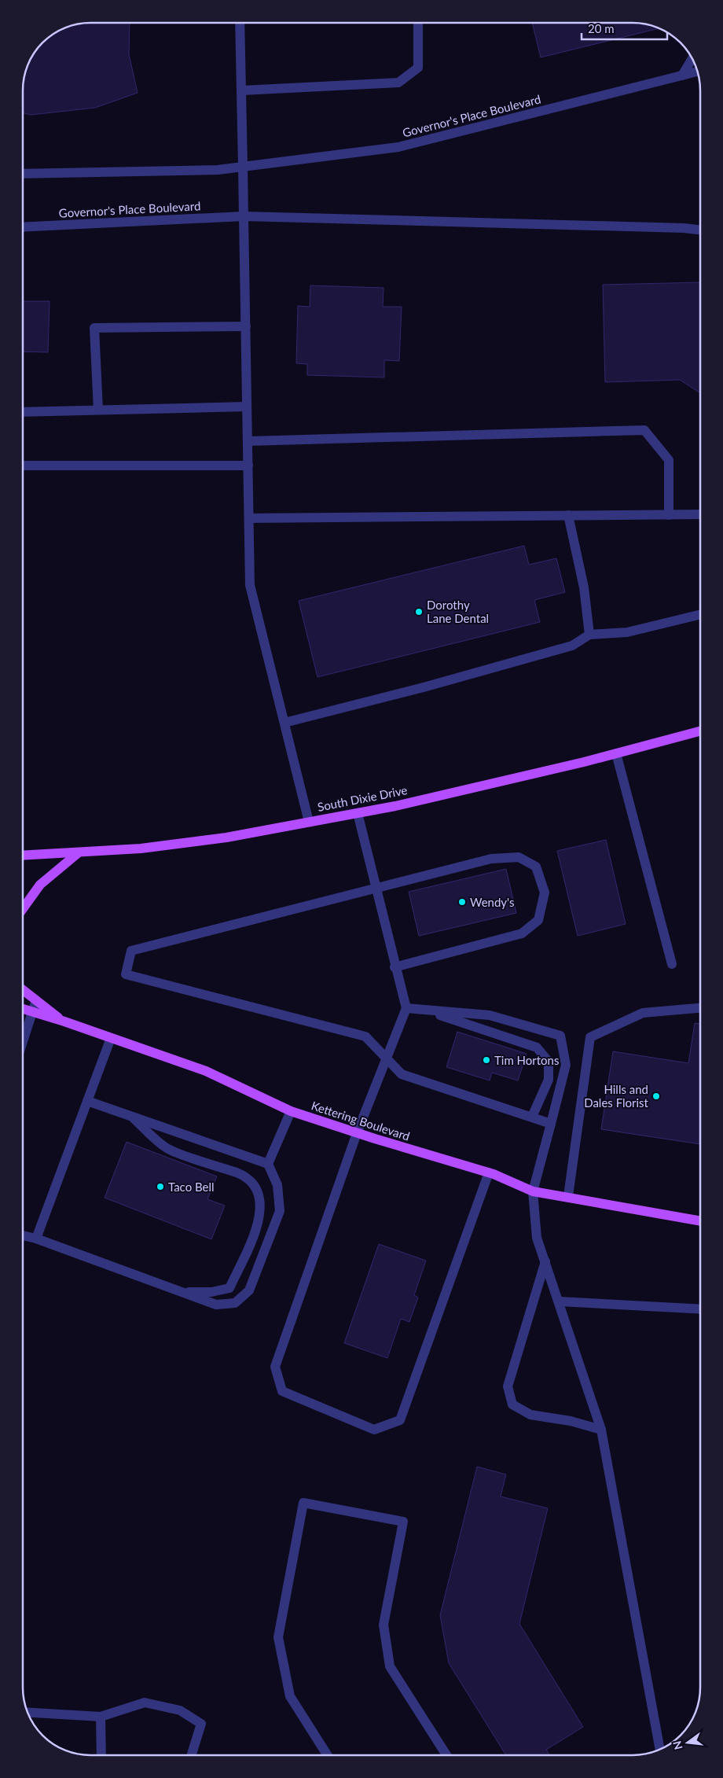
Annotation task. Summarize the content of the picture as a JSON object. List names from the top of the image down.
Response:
{
  "streets": {
    "main road": ["South Dixie Drive", "Kettering Boulevard"],
    "street": ["Governor's Place Boulevard"]
  },
  "places": [
    "Dorothy Lane Dental",
    "Wendy's",
    "Tim Hortons",
    "Hills and Dales Florist",
    "Taco Bell"
  ],
  "scale_bar": "20 m",
  "north": "left"
}
